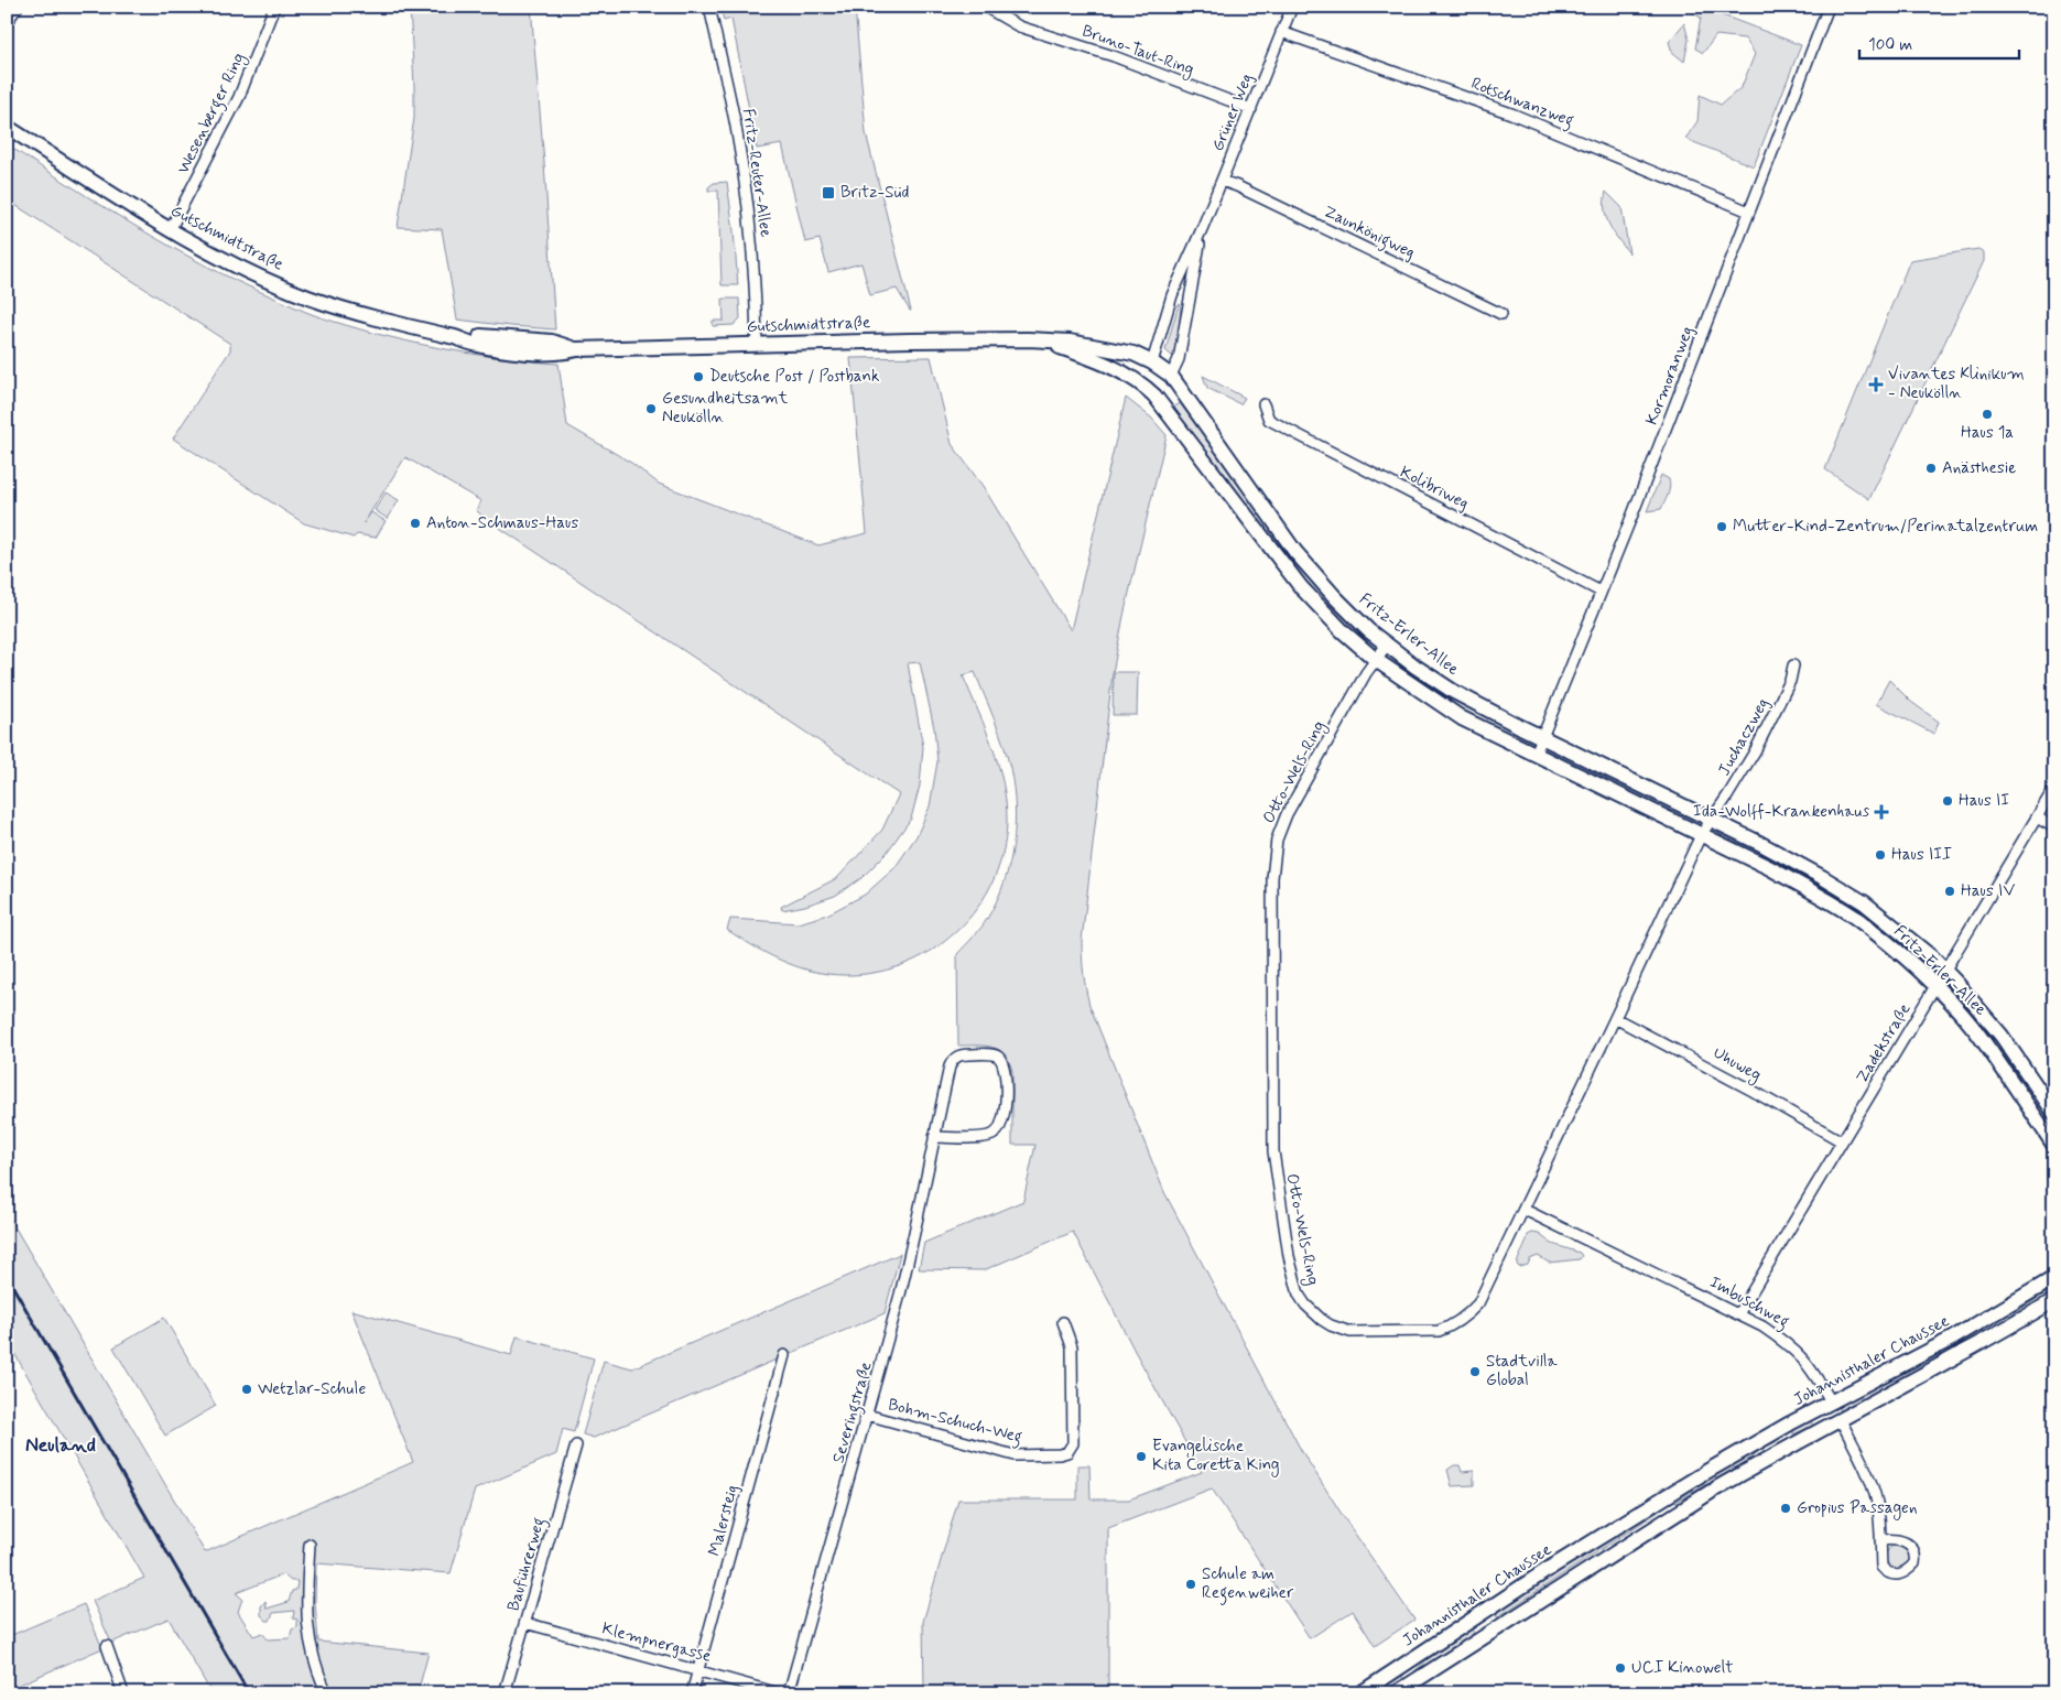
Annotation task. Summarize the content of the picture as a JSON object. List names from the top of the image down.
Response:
{
  "streets": {
    "street": [
      "Bruno-Taut-Ring",
      "Rotschwanzweg",
      "Grüner Weg",
      "Wesenberger Ring",
      "Fritz-Reuter-Allee",
      "Zaunkönigweg",
      "Gutschmidtstraße",
      "Kormoranweg",
      "Kolibriweg",
      "Fritz-Erler-Allee",
      "Juchaczweg",
      "Otto-Wels-Ring",
      "Zadekstraße",
      "Uhuweg",
      "Imbuschweg",
      "Johannisthaler Chaussee",
      "Severingstraße",
      "Bohm-Schuch-Weg",
      "Malersteig",
      "Bauführerweg",
      "Klempnergasse"
    ]
  },
  "crossings": [
    ["Bruno-Taut-Ring", "Grüner Weg"],
    ["Rotschwanzweg", "Grüner Weg"],
    ["Rotschwanzweg", "Kormoranweg"],
    ["Grüner Weg", "Zaunkönigweg"],
    ["Grüner Weg", "Gutschmidtstraße"],
    ["Grüner Weg", "Fritz-Erler-Allee"],
    ["Wesenberger Ring", "Gutschmidtstraße"],
    ["Fritz-Reuter-Allee", "Gutschmidtstraße"],
    ["Gutschmidtstraße", "Fritz-Erler-Allee"],
    ["Kormoranweg", "Kolibriweg"],
    ["Kormoranweg", "Fritz-Erler-Allee"],
    ["Fritz-Erler-Allee", "Juchaczweg"],
    ["Fritz-Erler-Allee", "Otto-Wels-Ring"],
    ["Fritz-Erler-Allee", "Zadekstraße"],
    ["Otto-Wels-Ring", "Uhuweg"],
    ["Otto-Wels-Ring", "Imbuschweg"],
    ["Zadekstraße", "Uhuweg"],
    ["Zadekstraße", "Imbuschweg"],
    ["Imbuschweg", "Johannisthaler Chaussee"],
    ["Severingstraße", "Bohm-Schuch-Weg"],
    ["Malersteig", "Klempnergasse"],
    ["Bauführerweg", "Klempnergasse"]
  ],
  "districts": ["Neuland"],
  "places": {
    "transit": ["Britz-Süd"],
    "other": [
      "Deutsche Post / Postbank",
      "Gesundheitsamt Neukölln",
      "Haus 1a",
      "Anästhesie",
      "Anton-Schmaus-Haus",
      "Mutter-Kind-Zentrum/Perinatalzentrum",
      "Haus II",
      "Haus III",
      "Haus IV",
      "Stadtvilla Global",
      "Wetzlar-Schule",
      "Evangelische Kita Coretta King",
      "Gropius Passagen",
      "Schule am Regenweiher",
      "UCI Kinowelt"
    ],
    "health": ["Vivantes Klinikum - Neukölln", "Ida-Wolff-Krankenhaus"]
  },
  "scale_bar": "100 m"
}
